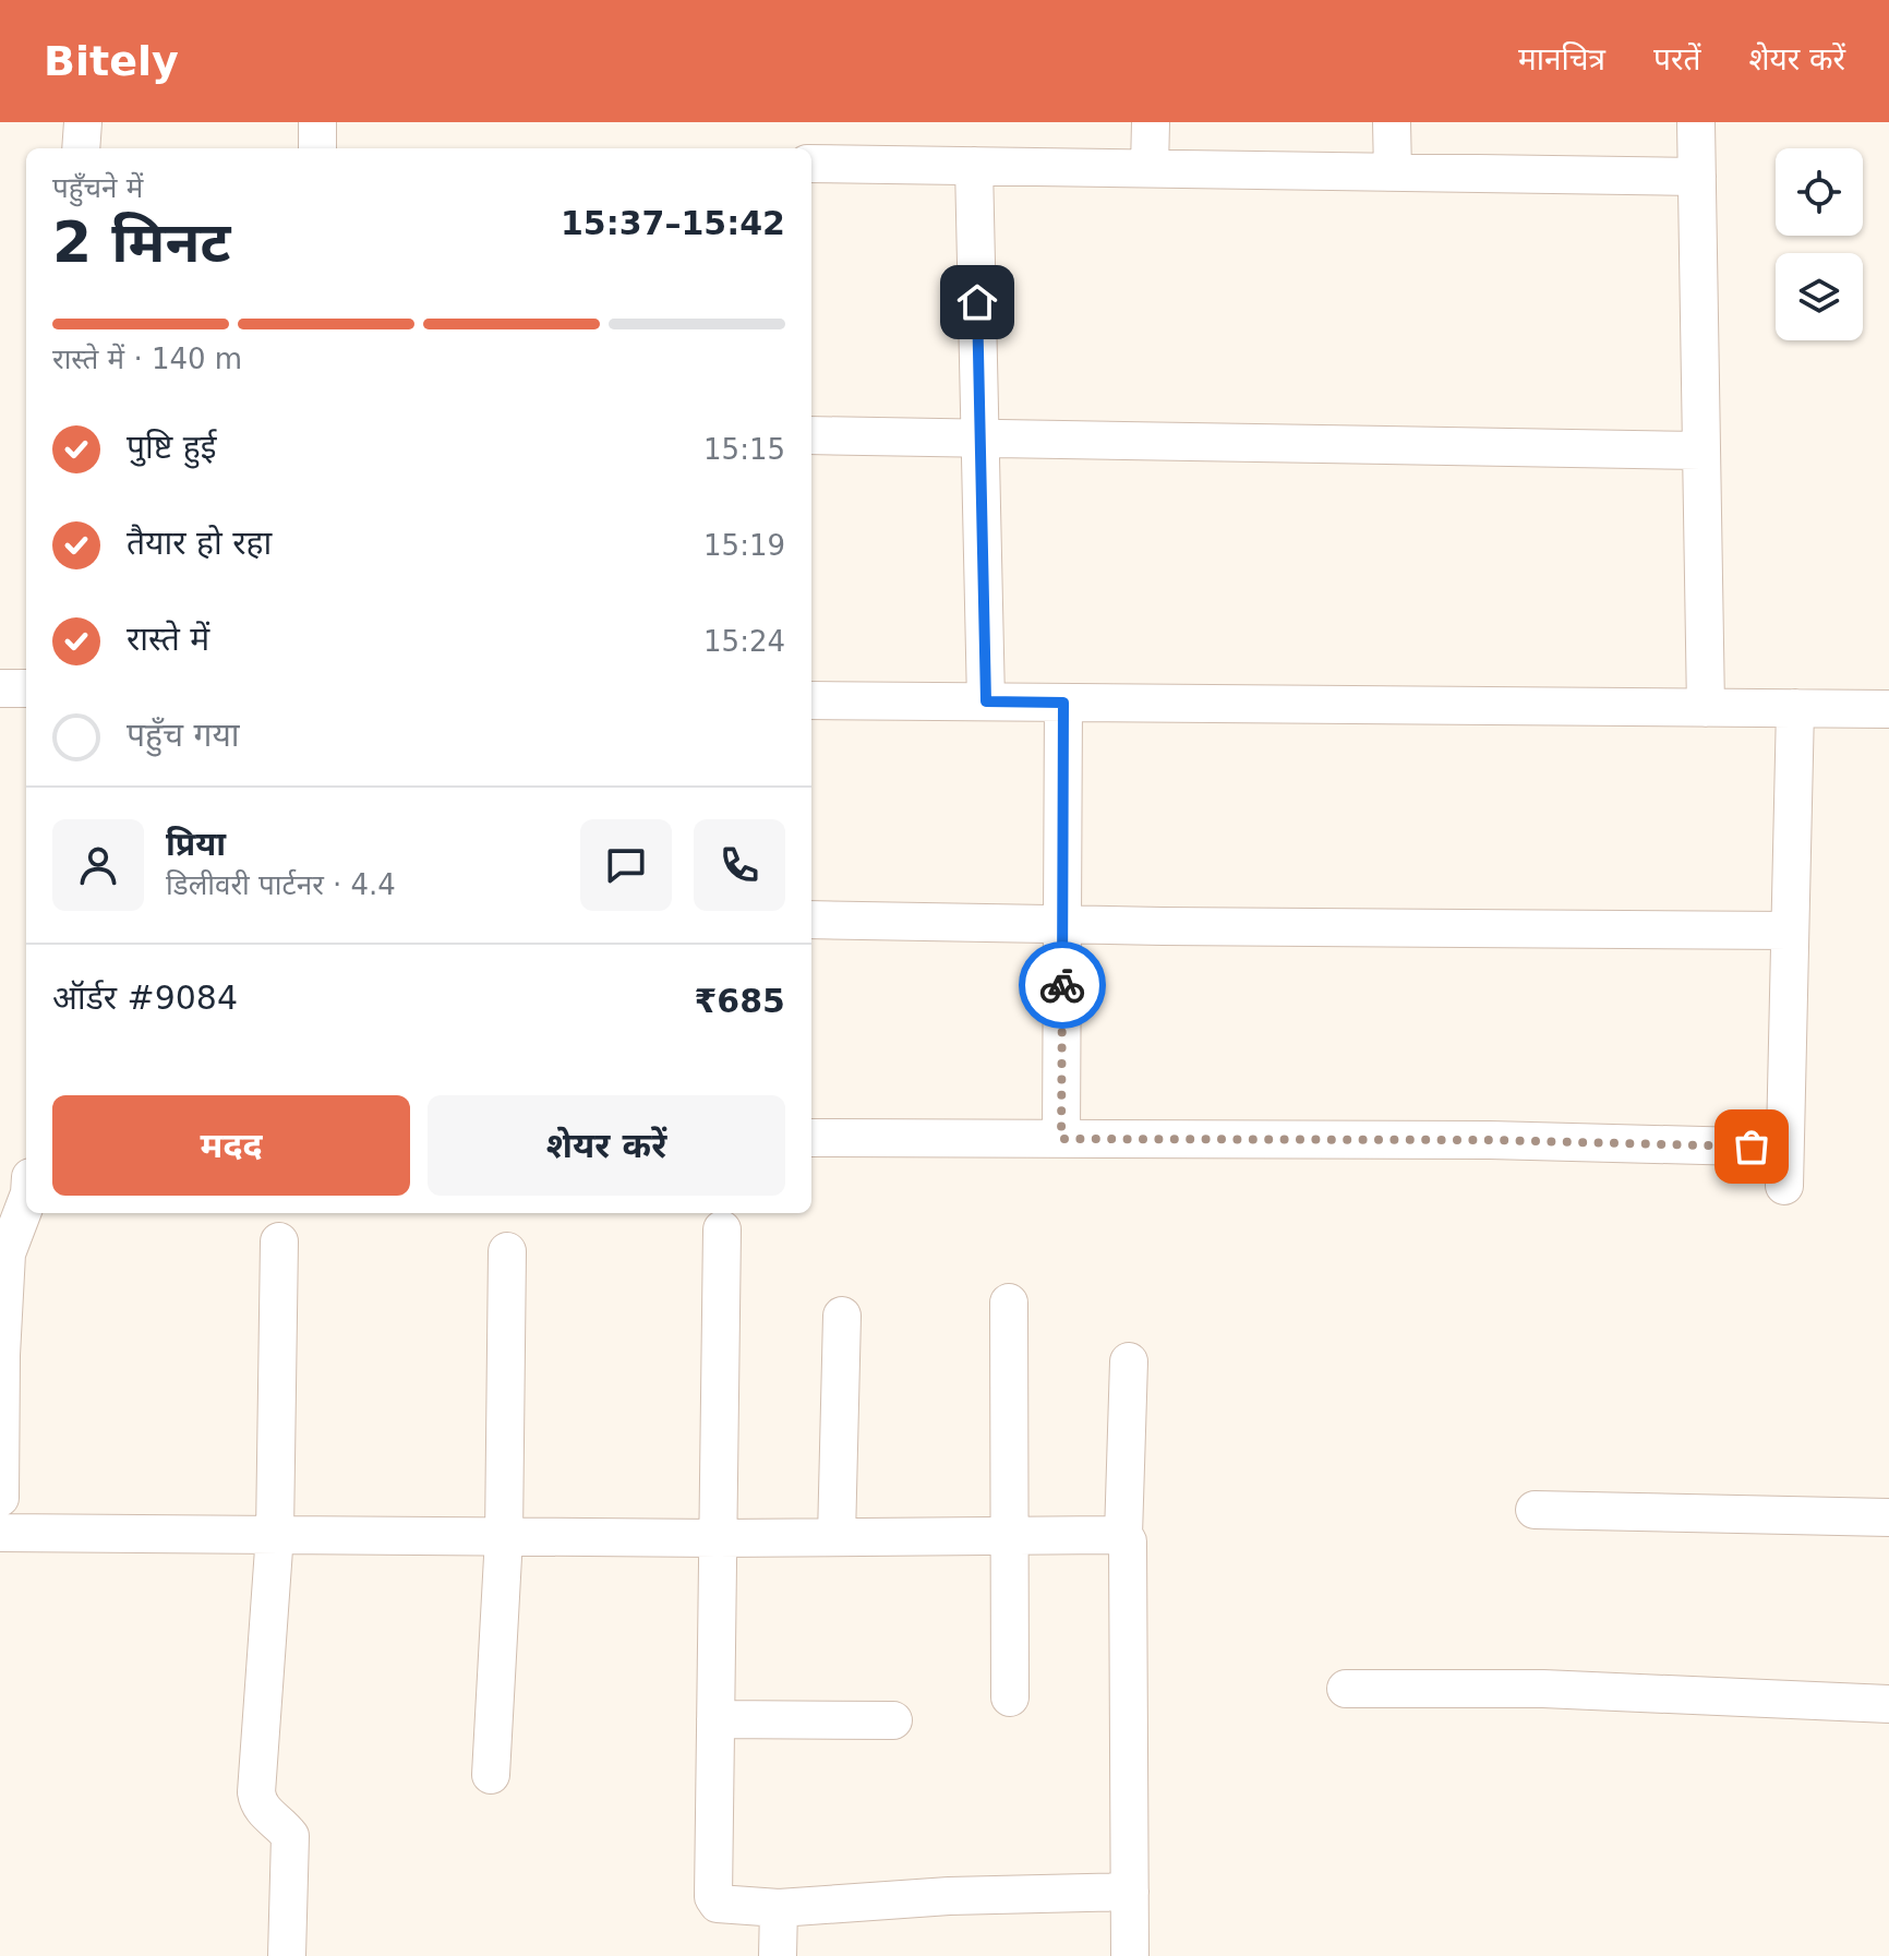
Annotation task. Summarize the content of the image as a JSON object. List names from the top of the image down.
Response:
{
  "page": {
    "header": "Bitely",
    "nav": ["मानचित्र", "परतें", "शेयर करें"],
    "heading": ["2 मिनट", "पहुँचने में", "15:37–15:42"],
    "panel": [
      "प्रिया",
      "डिलीवरी पार्टनर · 4.4",
      "ऑर्डर #9084",
      "₹685"
    ],
    "bar": "रास्ते में · 140 m",
    "list": [
      ["पुष्टि हुई", "15:15"],
      ["तैयार हो रहा", "15:19"],
      ["रास्ते में", "15:24"],
      "पहुँच गया"
    ],
    "buttons": ["मदद", "शेयर करें"]
  }
}
